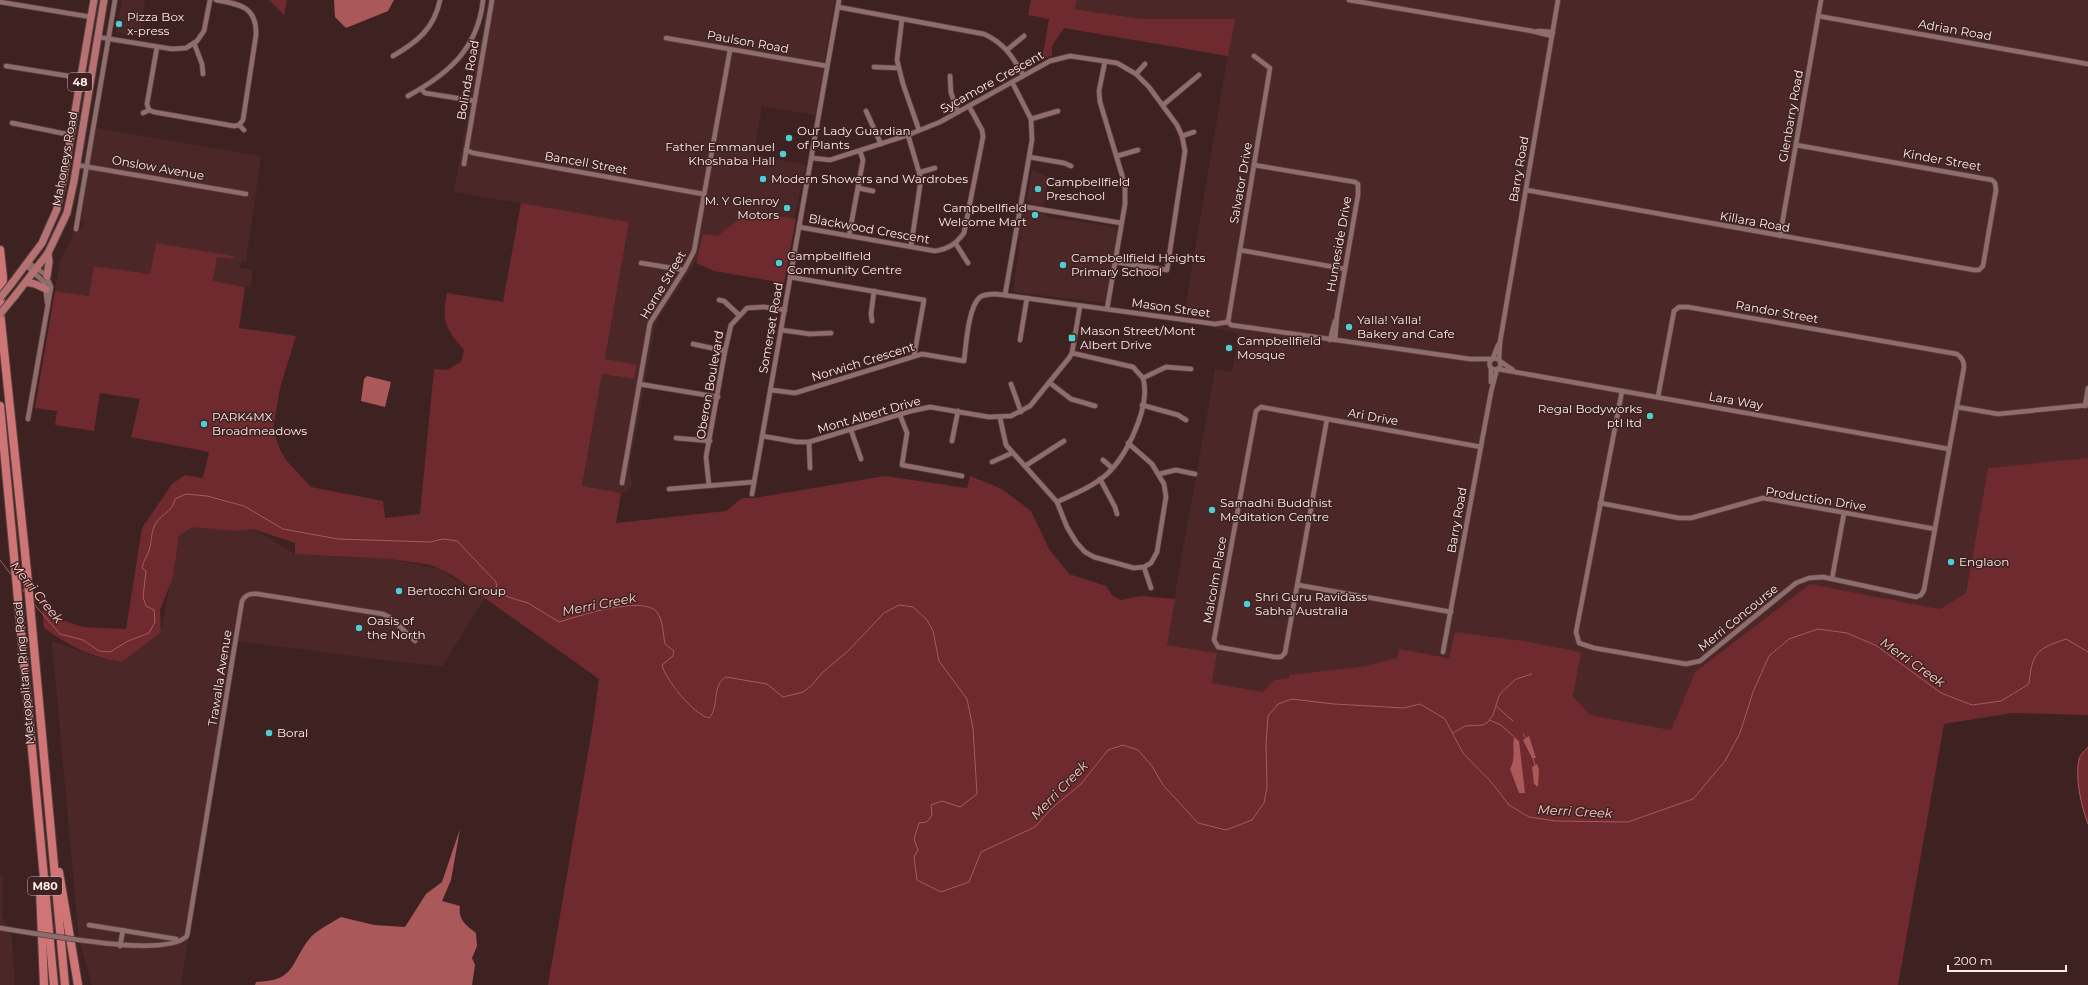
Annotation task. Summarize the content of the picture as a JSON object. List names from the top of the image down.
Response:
{
  "streets": {
    "highway": ["Metropolitan Ring Road", "M80"],
    "main road": ["48", "Mahoneys Road", "Onslow Avenue"],
    "street": [
      "Adrian Road",
      "Paulson Road",
      "Bolinda Road",
      "Sycamore Crescent",
      "Glenbarry Road",
      "Kinder Street",
      "Bancell Street",
      "Barry Road",
      "Salvator Drive",
      "Killara Road",
      "Blackwood Crescent",
      "Humeside Drive",
      "Horne Street",
      "Mason Street",
      "Randor Street",
      "Somerset Road",
      "Norwich Crescent",
      "Oberon Boulevard",
      "Lara Way",
      "Mont Albert Drive",
      "Ari Drive",
      "Production Drive",
      "Malcolm Place",
      "Merri Concourse",
      "Trawalla Avenue"
    ]
  },
  "crossings": [
    ["Adrian Road", "Glenbarry Road"],
    ["Paulson Road", "Horne Street"],
    ["Paulson Road", "Somerset Road"],
    ["Bolinda Road", "Bancell Street"],
    ["Sycamore Crescent", "Somerset Road"],
    ["Glenbarry Road", "Kinder Street"],
    ["Glenbarry Road", "Killara Road"],
    ["Mahoneys Road", "Onslow Avenue"],
    ["Mahoneys Road", "Metropolitan Ring Road"],
    ["Kinder Street", "Killara Road"],
    ["Bancell Street", "Horne Street"],
    ["Barry Road", "Killara Road"],
    ["Barry Road", "Mason Street"],
    ["Barry Road", "Ari Drive"],
    ["Salvator Drive", "Humeside Drive"],
    ["Salvator Drive", "Mason Street"],
    ["Blackwood Crescent", "Somerset Road"],
    ["Humeside Drive", "Mason Street"],
    ["Mason Street", "Norwich Crescent"],
    ["Mason Street", "Mont Albert Drive"],
    ["Randor Street", "Lara Way"],
    ["Randor Street", "Merri Concourse"],
    ["Somerset Road", "Norwich Crescent"],
    ["Somerset Road", "Mont Albert Drive"],
    ["Lara Way", "Merri Concourse"],
    ["Ari Drive", "Malcolm Place"],
    ["Production Drive", "Merri Concourse"]
  ],
  "water": ["Merri Creek"],
  "places": {
    "other": [
      "Pizza Box x-press",
      "Our Lady Guardian of Plants",
      "Father Emmanuel Khoshaba Hall",
      "Modern Showers and Wardrobes",
      "Campbellfield Preschool",
      "M. Y Glenroy Motors",
      "Campbellfield Welcome Mart",
      "Campbellfield Community Centre",
      "Campbellfield Heights Primary School",
      "Yalla! Yalla! Bakery and Cafe",
      "Campbellfield Mosque",
      "Regal Bodyworks ptl ltd",
      "PARK4MX Broadmeadows",
      "Samadhi Buddhist Meditation Centre",
      "Englaon",
      "Bertocchi Group",
      "Shri Guru Ravidass Sabha Australia",
      "Oasis of the North",
      "Boral"
    ],
    "transit": ["Mason Street/Mont Albert Drive"]
  },
  "scale_bar": "200 m"
}
